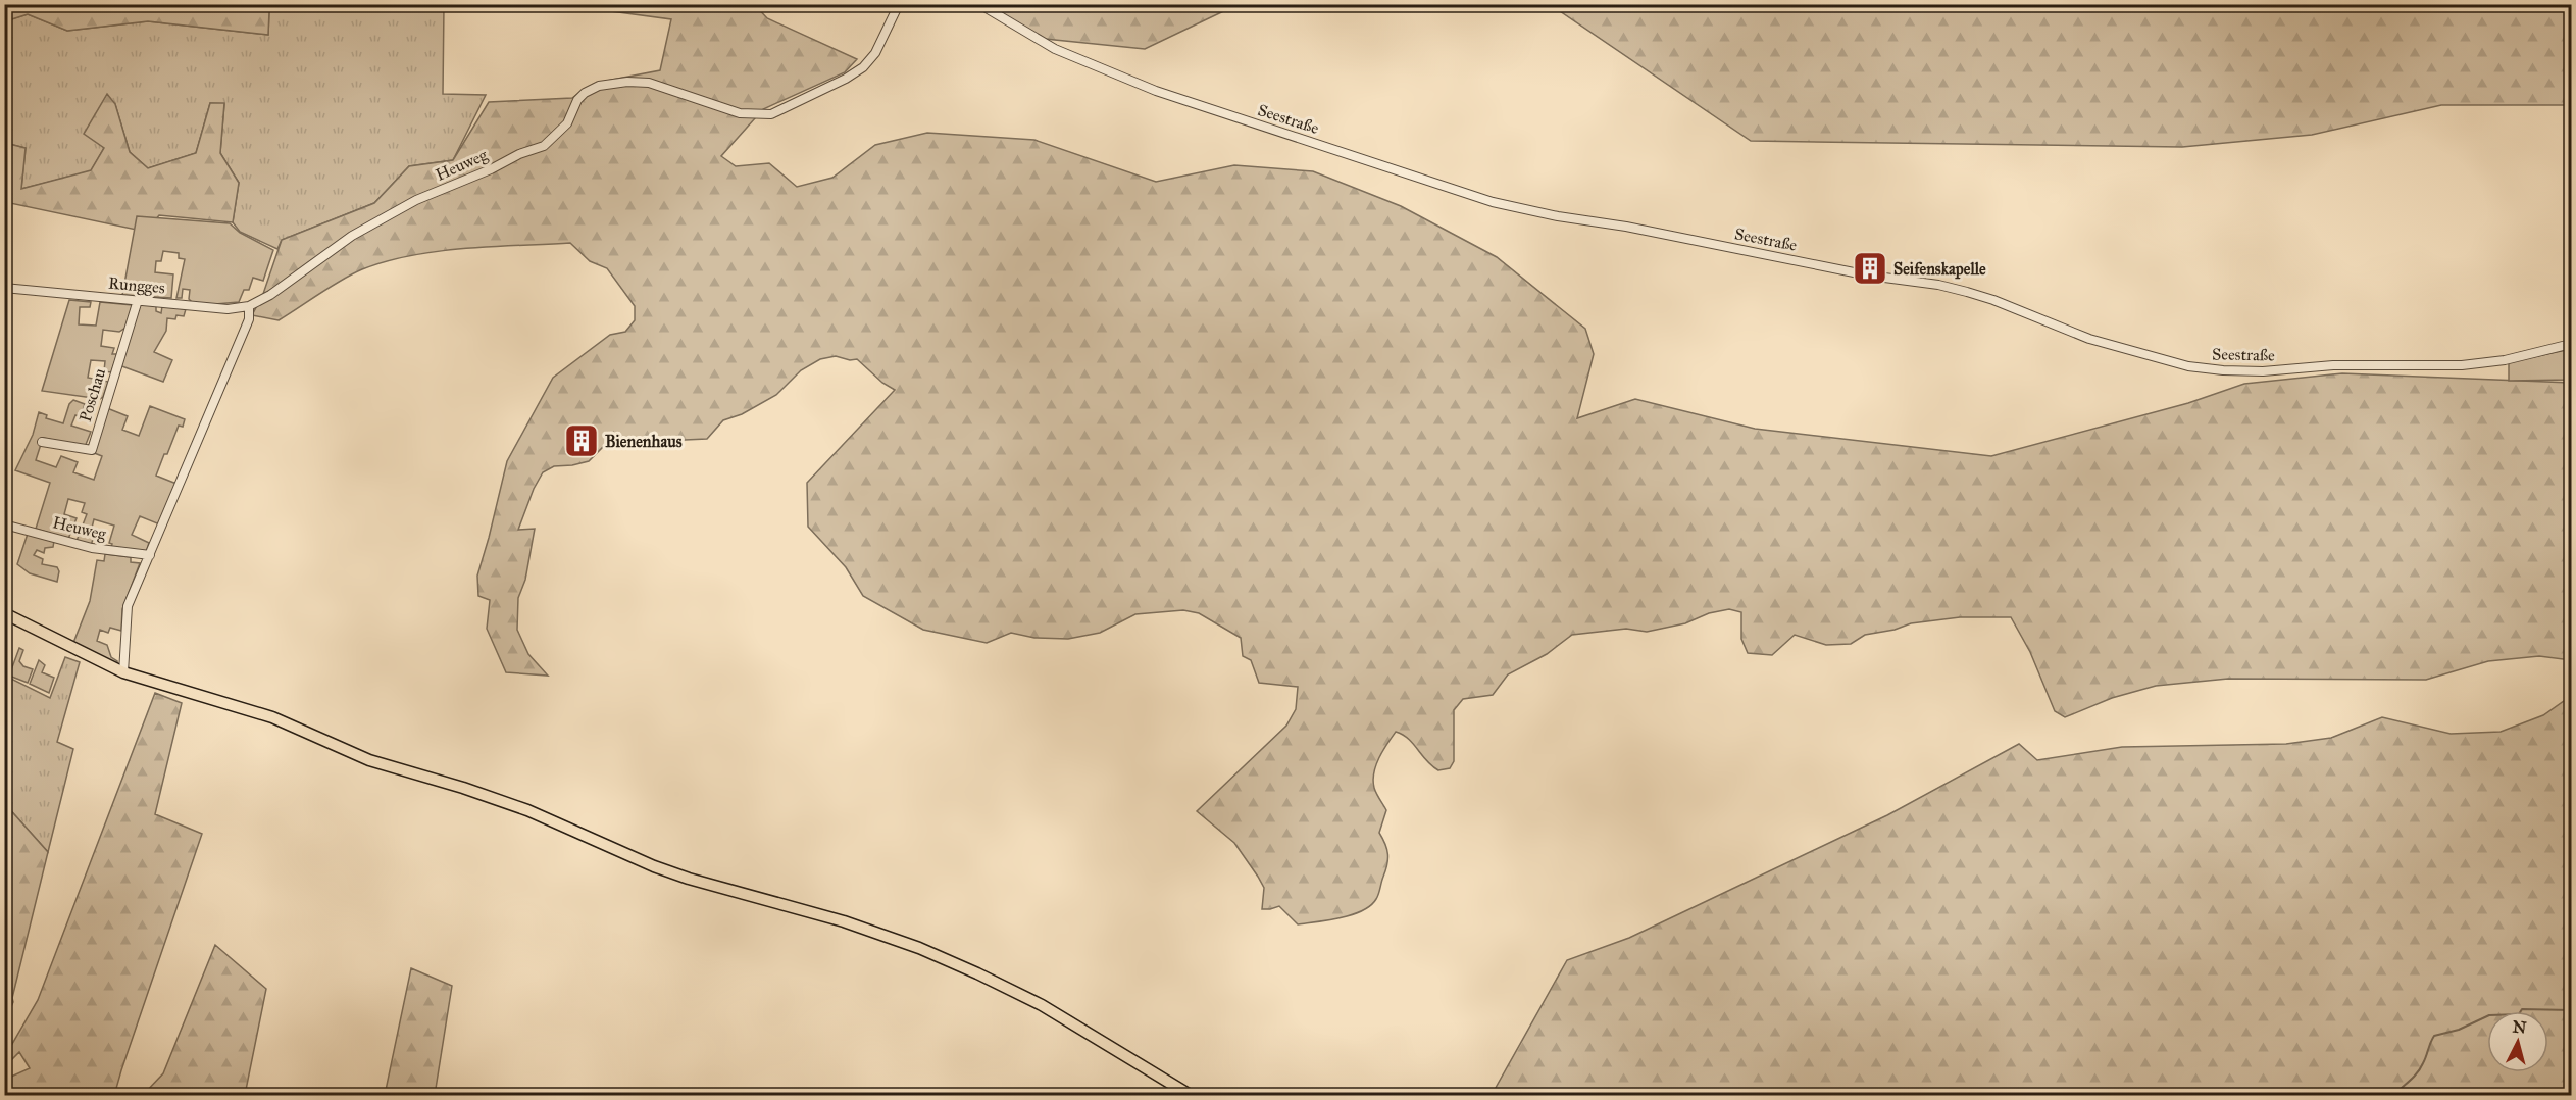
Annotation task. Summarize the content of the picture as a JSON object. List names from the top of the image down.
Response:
{
  "streets": {
    "street": [
      "Seestraße",
      "Heuweg",
      "Rungges",
      "Poschau"
    ]
  },
  "crossings": [
    ["Heuweg", "Rungges"],
    ["Rungges", "Poschau"]
  ],
  "places": {
    "building": ["Seifenskapelle", "Bienenhaus"]
  },
  "north": "top"
}
